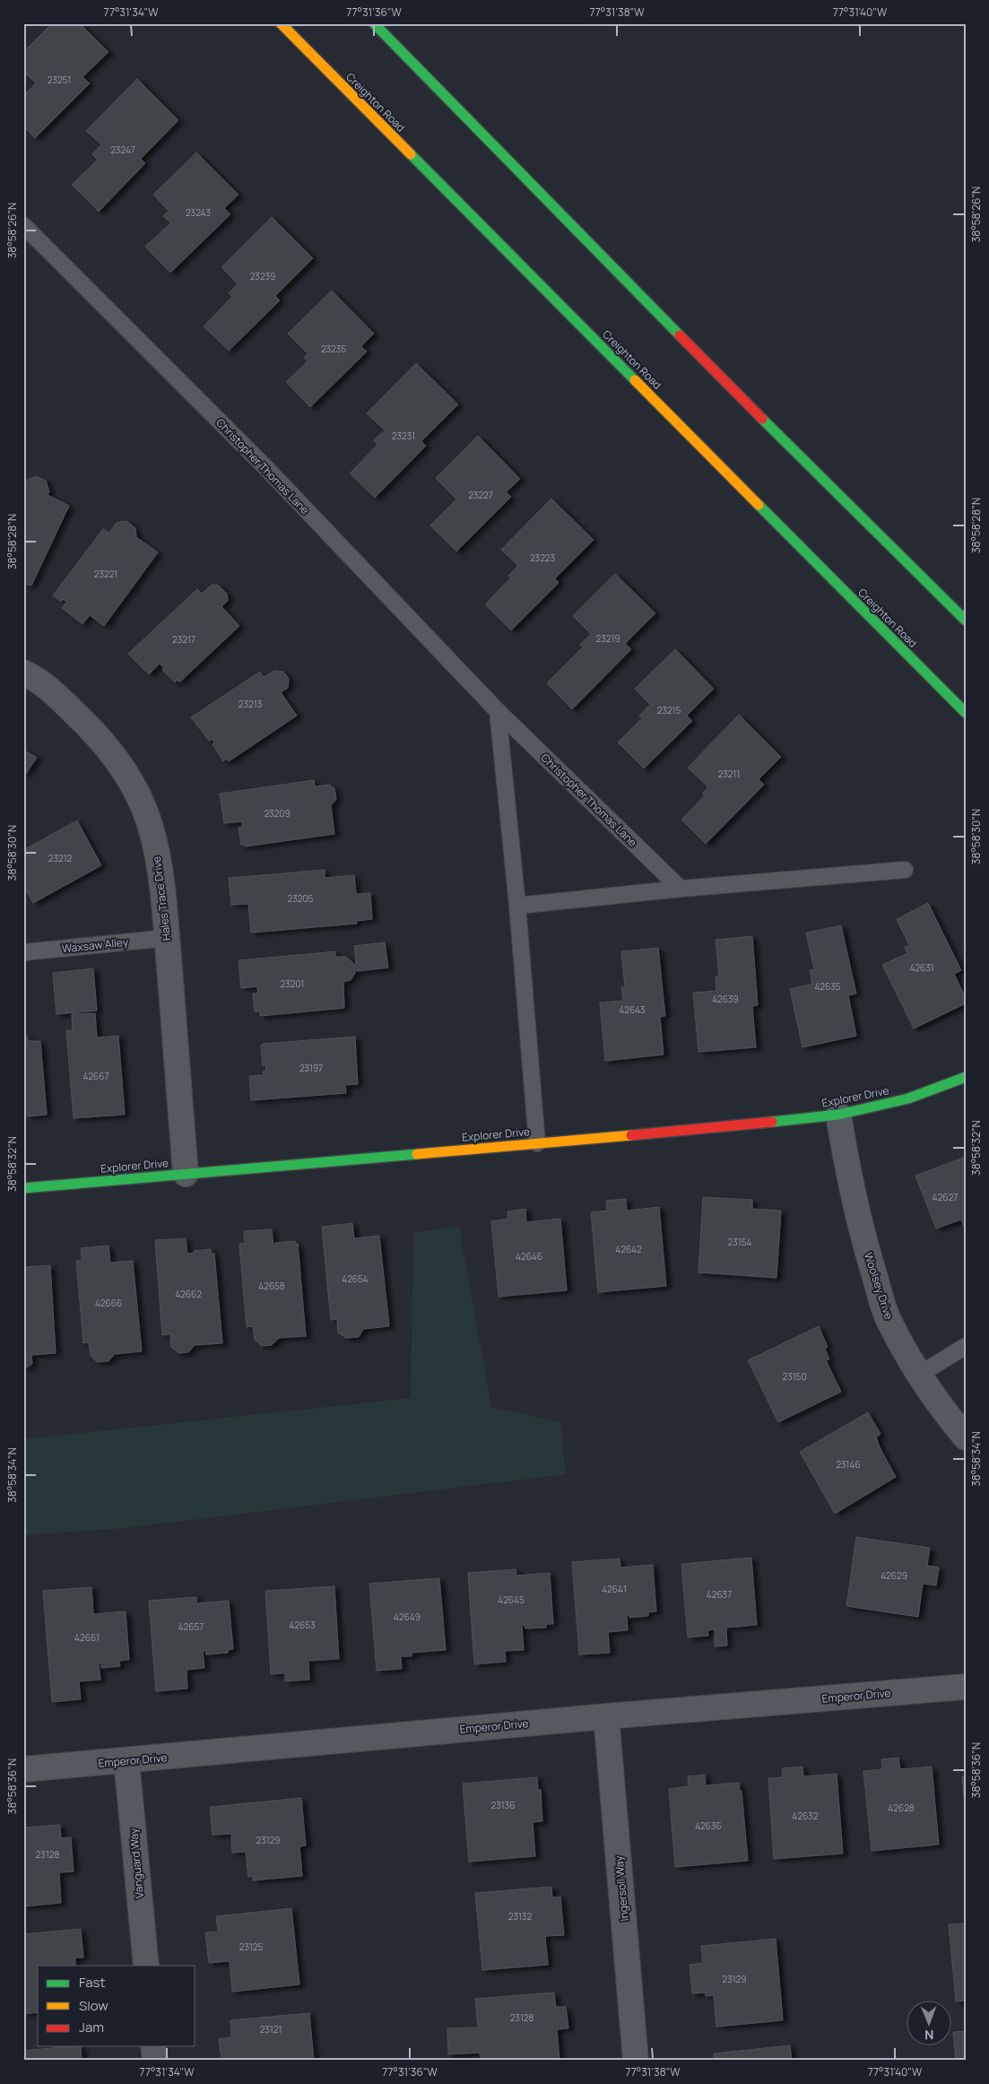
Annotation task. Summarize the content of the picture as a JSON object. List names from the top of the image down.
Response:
{
  "streets": {
    "street": [
      "Creighton Road",
      "Hales Trace Drive",
      "Explorer Drive",
      "Woolsey Drive",
      "Emperor Drive",
      "Vanguard Way",
      "Ingersoll Way"
    ],
    "lane": ["Christopher Thomas Lane", "Waxsaw Alley"]
  },
  "crossings": [
    ["Hales Trace Drive", "Waxsaw Alley"],
    ["Hales Trace Drive", "Explorer Drive"],
    ["Explorer Drive", "Woolsey Drive"],
    ["Emperor Drive", "Vanguard Way"],
    ["Emperor Drive", "Ingersoll Way"]
  ],
  "house_numbers": [
    "23251",
    "23247",
    "23243",
    "23239",
    "23235",
    "23231",
    "23227",
    "23223",
    "23221",
    "23219",
    "23217",
    "23213",
    "23215",
    "23211",
    "23209",
    "23212",
    "23205",
    "42631",
    "23201",
    "42635",
    "42639",
    "42643",
    "23197",
    "42667",
    "42627",
    "23154",
    "42642",
    "42646",
    "42654",
    "42658",
    "42662",
    "42666",
    "23150",
    "23146",
    "42629",
    "42641",
    "42637",
    "42645",
    "42649",
    "42653",
    "42657",
    "42661",
    "23136",
    "42628",
    "42632",
    "42636",
    "23129",
    "23128",
    "23132",
    "23125",
    "23129",
    "23128",
    "23121"
  ],
  "legend": ["Fast", "Slow", "Jam"],
  "north": "bottom",
  "coordinates": [
    "77°31'34\"W",
    "77°31'36\"W",
    "77°31'38\"W",
    "77°31'40\"W",
    "38°58'26\"N",
    "38°58'28\"N",
    "38°58'30\"N",
    "38°58'32\"N",
    "38°58'34\"N",
    "38°58'36\"N"
  ]
}
